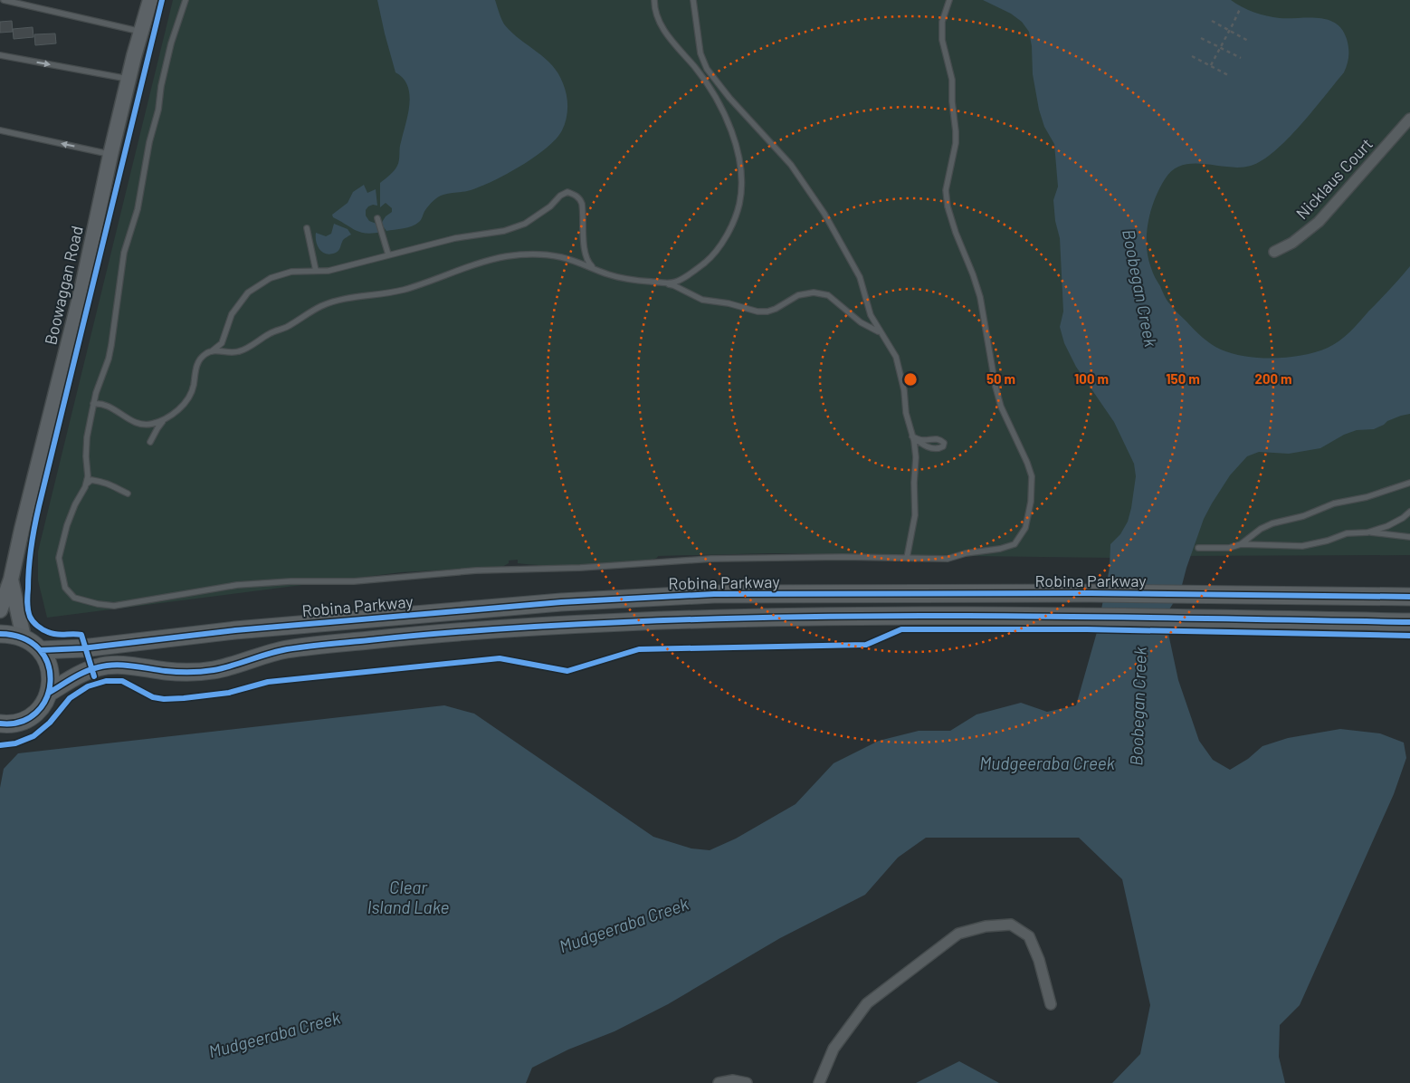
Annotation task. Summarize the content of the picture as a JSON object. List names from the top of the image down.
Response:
{
  "streets": {
    "main road": ["Boowaggan Road", "Robina Parkway"],
    "street": ["Nicklaus Court"]
  },
  "water": ["Boobegan Creek", "Mudgeeraba Creek", "Clear Island Lake"],
  "rings": [
    "50 m",
    "100 m",
    "150 m",
    "200 m"
  ]
}
